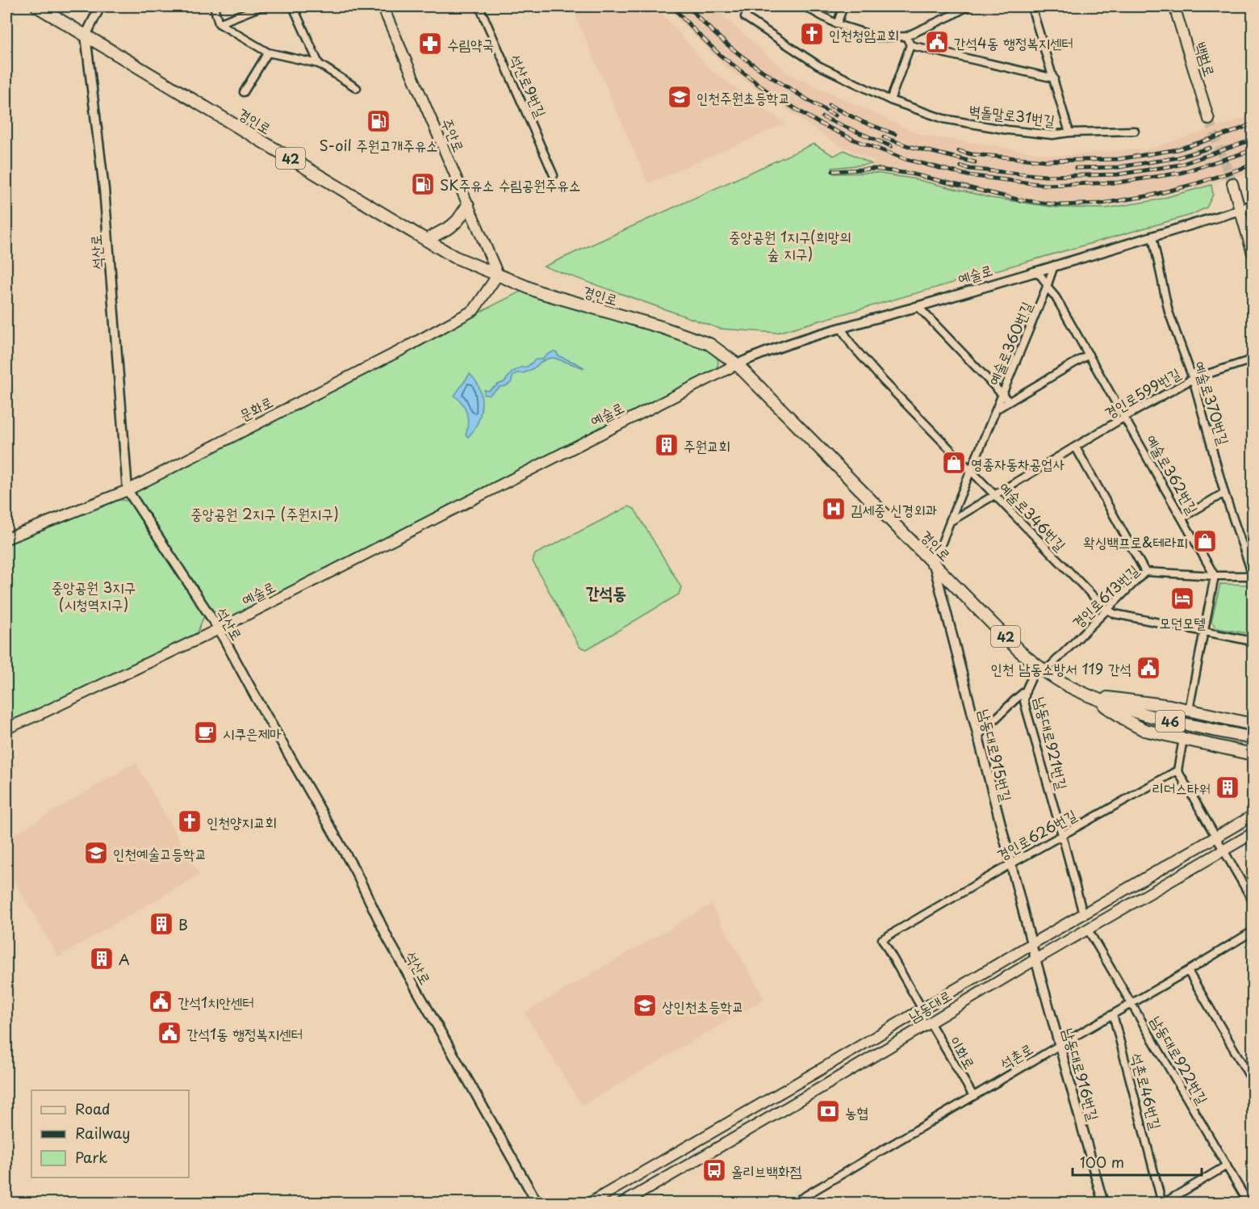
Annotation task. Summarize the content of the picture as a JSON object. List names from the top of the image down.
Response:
{
  "streets": {
    "main road": [
      "백범로",
      "경인로",
      "주안로",
      "42",
      "예술로",
      "문화로",
      "46",
      "남동대로"
    ],
    "street": [
      "석산로9번길",
      "벽돌말로31번길",
      "석산로",
      "예술로360번길",
      "경인로599번길",
      "예술로370번길",
      "예술로362번길",
      "예술로346번길",
      "경인로613번길",
      "남동대로921번길",
      "남동대로915번길",
      "경인로626번길",
      "이화로",
      "석촌로",
      "남동대로922번길",
      "남동대로916번길",
      "석촌로46번길"
    ]
  },
  "crossings": [
    ["경인로", "주안로"],
    ["경인로", "석산로"],
    ["경인로", "예술로"],
    ["경인로", "문화로"],
    ["경인로", "경인로613번길"],
    ["경인로", "남동대로915번길"],
    ["주안로", "문화로"],
    ["석산로", "예술로"],
    ["석산로", "문화로"],
    ["예술로", "예술로360번길"],
    ["예술로", "예술로370번길"],
    ["예술로", "예술로362번길"],
    ["예술로", "예술로346번길"],
    ["예술로360번길", "경인로599번길"],
    ["예술로360번길", "예술로362번길"],
    ["예술로360번길", "예술로346번길"],
    ["경인로599번길", "예술로370번길"],
    ["경인로599번길", "예술로362번길"],
    ["경인로599번길", "예술로346번길"],
    ["예술로370번길", "경인로613번길"],
    ["예술로362번길", "경인로613번길"],
    ["예술로346번길", "경인로613번길"],
    ["남동대로921번길", "경인로626번길"],
    ["남동대로915번길", "경인로626번길"],
    ["남동대로915번길", "남동대로"],
    ["남동대로915번길", "남동대로916번길"],
    ["남동대로", "이화로"],
    ["남동대로", "남동대로922번길"],
    ["남동대로", "남동대로916번길"],
    ["이화로", "석촌로"],
    ["석촌로", "남동대로922번길"],
    ["석촌로", "남동대로916번길"],
    ["석촌로", "석촌로46번길"]
  ],
  "districts": ["간석동"],
  "parks": ["중앙공원 1지구(희망의 숲 지구)", "중앙공원 2지구 (주원지구)", "중앙공원 3지구 (시청역지구)"],
  "places": {
    "church": ["인천청암교회", "인천양지교회"],
    "public building": [
      "간석4동 행정복지센터",
      "인천 남동소방서 119 간석",
      "간석1치안센터",
      "간석1동 행정복지센터"
    ],
    "pharmacy": ["수림약국"],
    "school or university": ["인천주원초등학교", "인천예술고등학교", "상인천초등학교"],
    "fuel station": ["S-oil 주원고개주유소", "SK주유소 수림공원주유소"],
    "building": [
      "주원교회",
      "리더스타워",
      "B",
      "A"
    ],
    "shop": ["영종자동차공업사", "왁싱백프로&테라피"],
    "hospital": ["김세중 신경외과"],
    "hotel": ["모던모텔"],
    "cafe": ["시쿠은제마"],
    "bank": ["농협"],
    "bus stop": ["올리브백화점"]
  },
  "legend": ["Road", "Railway", "Park"],
  "scale_bar": "100 m"
}
